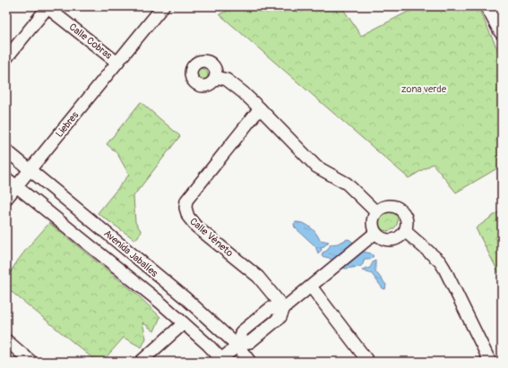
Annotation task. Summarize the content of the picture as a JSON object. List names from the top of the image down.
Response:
{
  "streets": {
    "street": [
      "Calle Cobras",
      "Liebres",
      "Calle Véneto",
      "Avenida Jabalíes"
    ]
  },
  "crossings": [
    ["Calle Cobras", "Liebres"],
    ["Liebres", "Avenida Jabalíes"]
  ],
  "parks": ["zona verde"]
}
